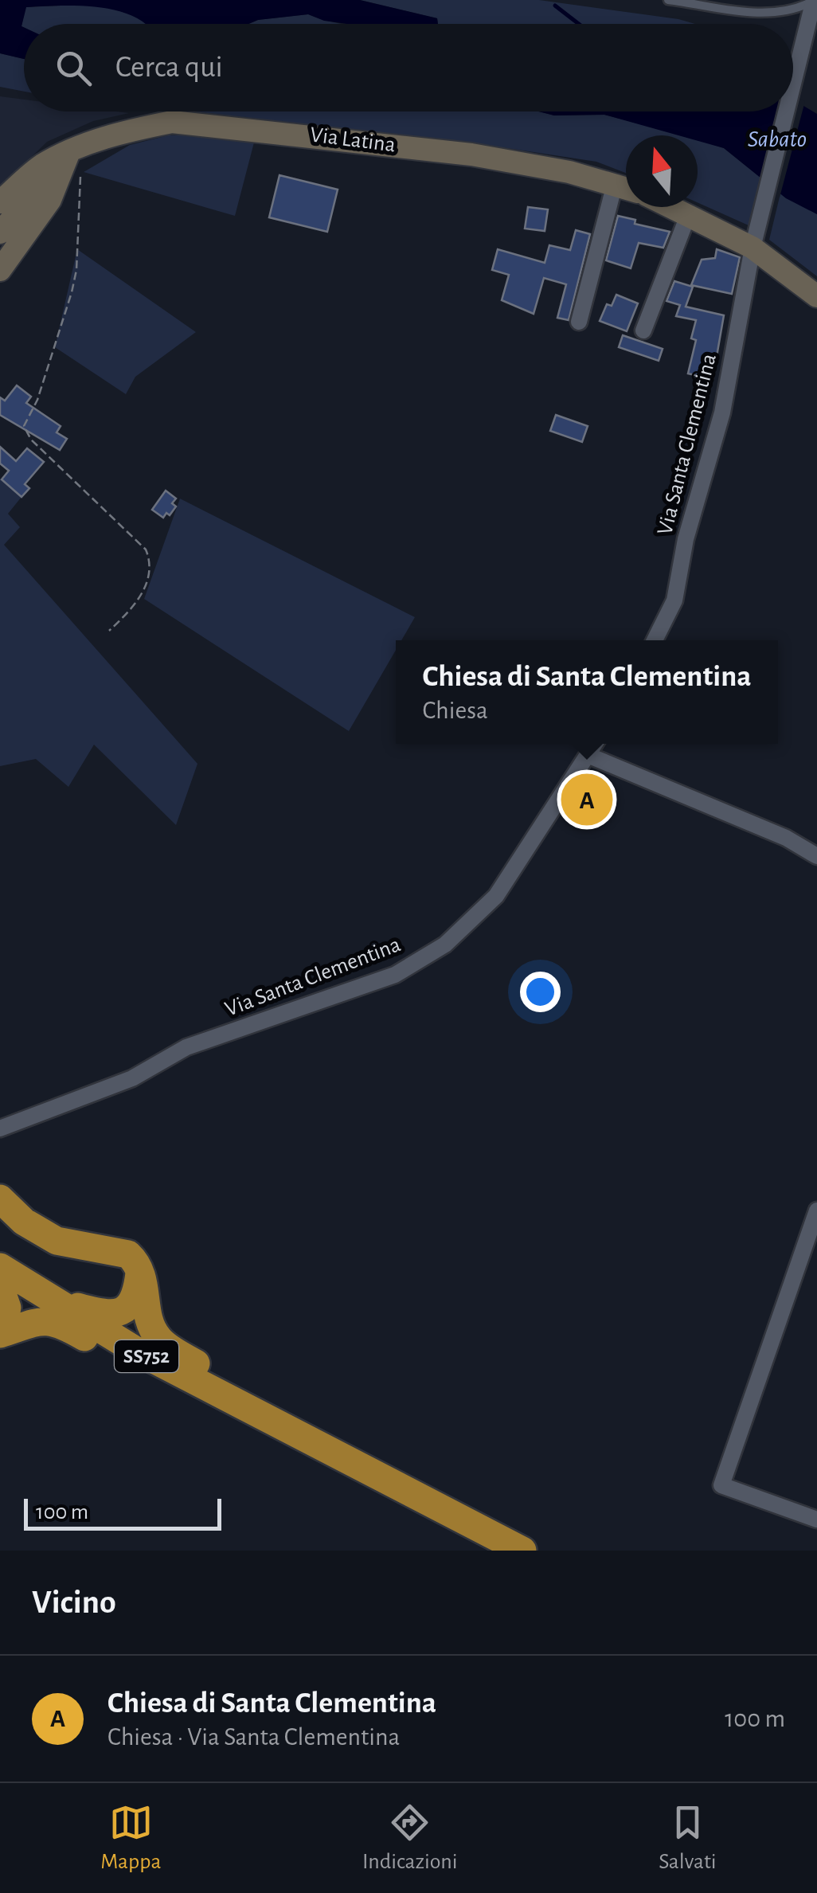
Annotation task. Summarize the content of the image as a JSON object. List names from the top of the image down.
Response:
{
  "streets": {
    "highway": ["SS752"],
    "street": ["Via Latina", "Via Santa Clementina"]
  },
  "water": ["Sabato"],
  "scale_bar": "100 m",
  "north": "top",
  "page": {
    "search": "Cerca qui",
    "popup": ["Chiesa di Santa Clementina", "Chiesa"],
    "pins": "A",
    "scale": "100 m",
    "heading": "Vicino",
    "list": [
      {
        "mark": "A",
        "name": "Chiesa di Santa Clementina",
        "note": "Chiesa · Via Santa Clementina",
        "value": "100 m"
      }
    ],
    "nav": ["Mappa", "Indicazioni", "Salvati"]
  }
}
